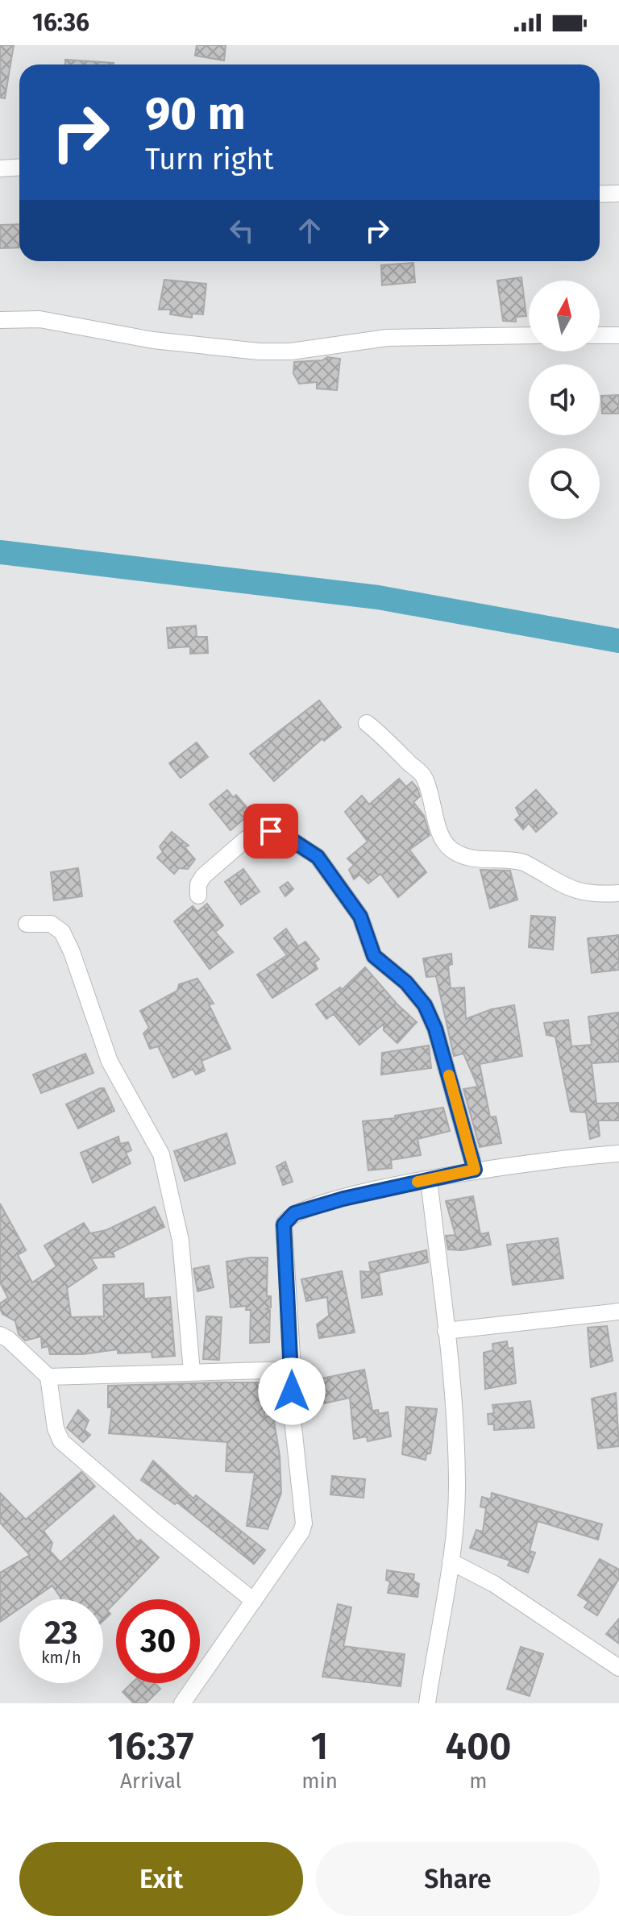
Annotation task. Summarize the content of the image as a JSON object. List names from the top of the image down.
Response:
{
  "north": "top",
  "page": {
    "status": "16:36",
    "turn": ["90 m", "Turn right"],
    "speed": "23 km/h",
    "limit": "30",
    "eta": [
      "16:37",
      "Arrival",
      "1",
      "min",
      "400",
      "m"
    ],
    "buttons": ["Exit", "Share"]
  }
}
